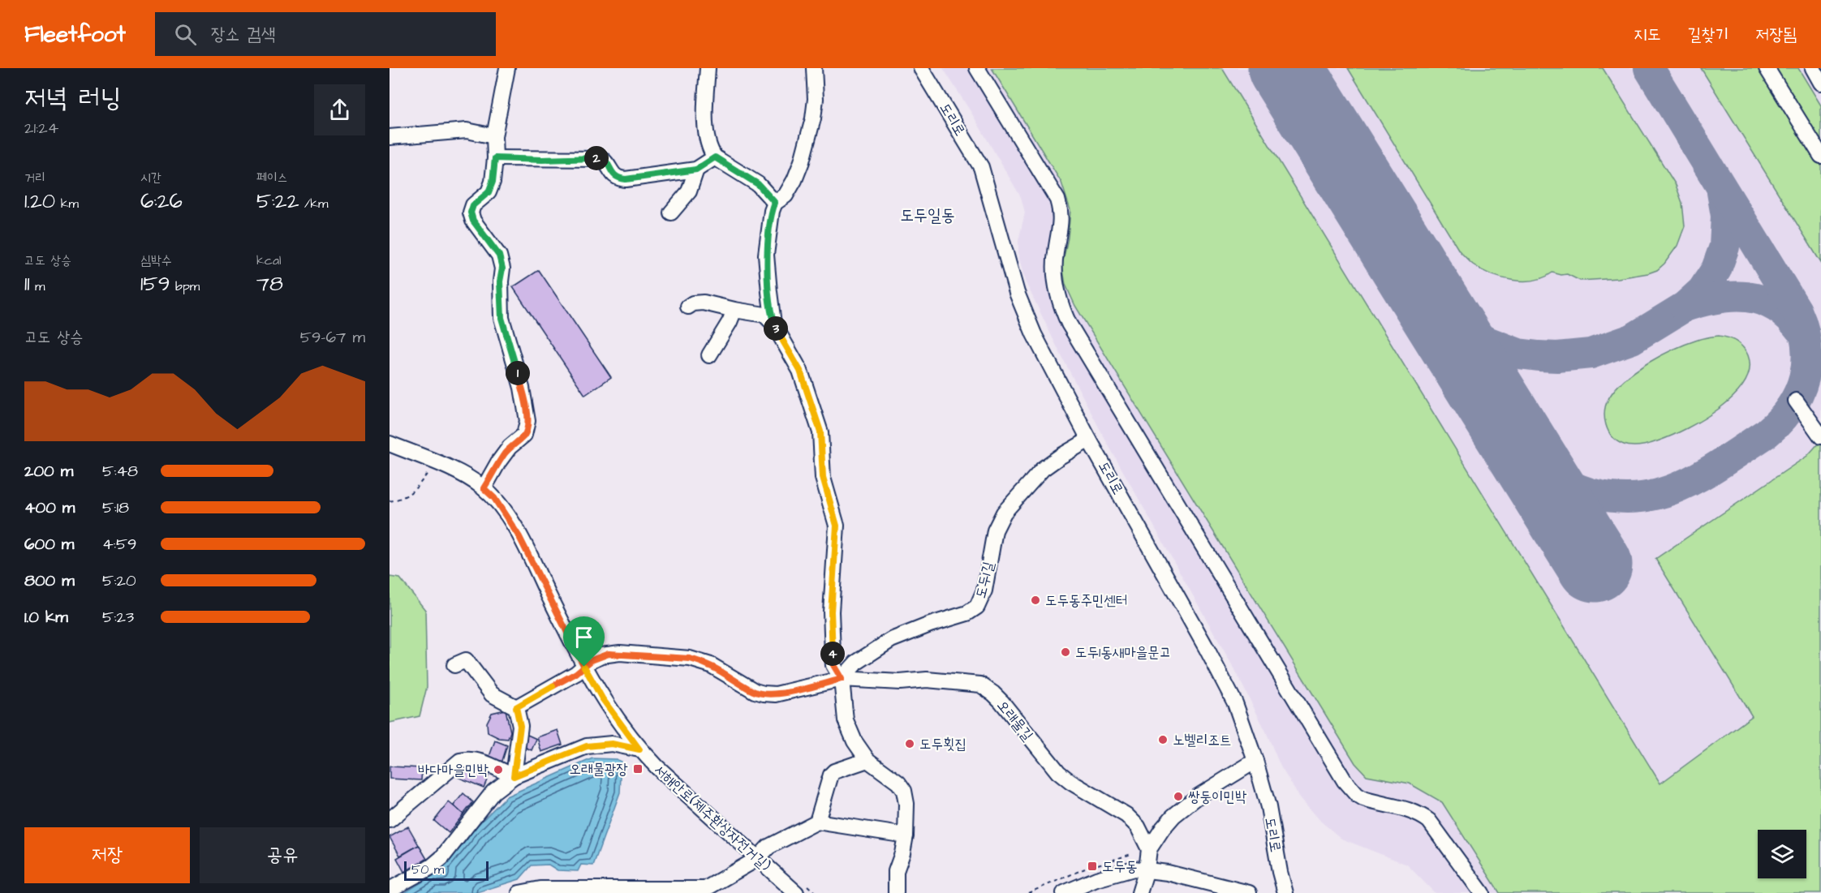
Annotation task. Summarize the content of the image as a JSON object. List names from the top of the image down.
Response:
{
  "streets": {
    "street": [
      "도리로",
      "도두1길",
      "오래물길",
      "서해안로(제주환상자전거길)"
    ]
  },
  "crossings": [
    ["도리로", "도두1길"],
    ["도두1길", "오래물길"],
    ["오래물길", "서해안로(제주환상자전거길)"]
  ],
  "districts": ["도두일동"],
  "places": {
    "other": [
      "도두동주민센터",
      "도두1동새마을문고",
      "노벨리조트",
      "도두횟집",
      "바다마을민박",
      "쌍둥이민박"
    ],
    "transit": ["오래물광장", "도두동"]
  },
  "scale_bar": "50 m",
  "page": {
    "header": "Fleetfoot",
    "search": "장소 검색",
    "nav": ["지도", "길찾기", "저장됨"],
    "heading": ["저녁 러닝", "21:24"],
    "pins": [
      "2",
      "3",
      "1",
      "4"
    ],
    "stats": [
      ["거리", "1.20 km"],
      ["시간", "6:26"],
      ["페이스", "5:22 /km"],
      ["고도 상승", "11 m"],
      ["심박수", "159 bpm"],
      ["kcal", "78"]
    ],
    "chart": ["고도 상승", "59–67 m"],
    "list": [
      {
        "name": "200 m",
        "note": "5:48"
      },
      {
        "name": "400 m",
        "note": "5:18"
      },
      {
        "name": "600 m",
        "note": "4:59"
      },
      {
        "name": "800 m",
        "note": "5:20"
      },
      {
        "name": "1.0 km",
        "note": "5:23"
      }
    ],
    "buttons": ["저장", "공유"],
    "scale": "50 m"
  }
}
